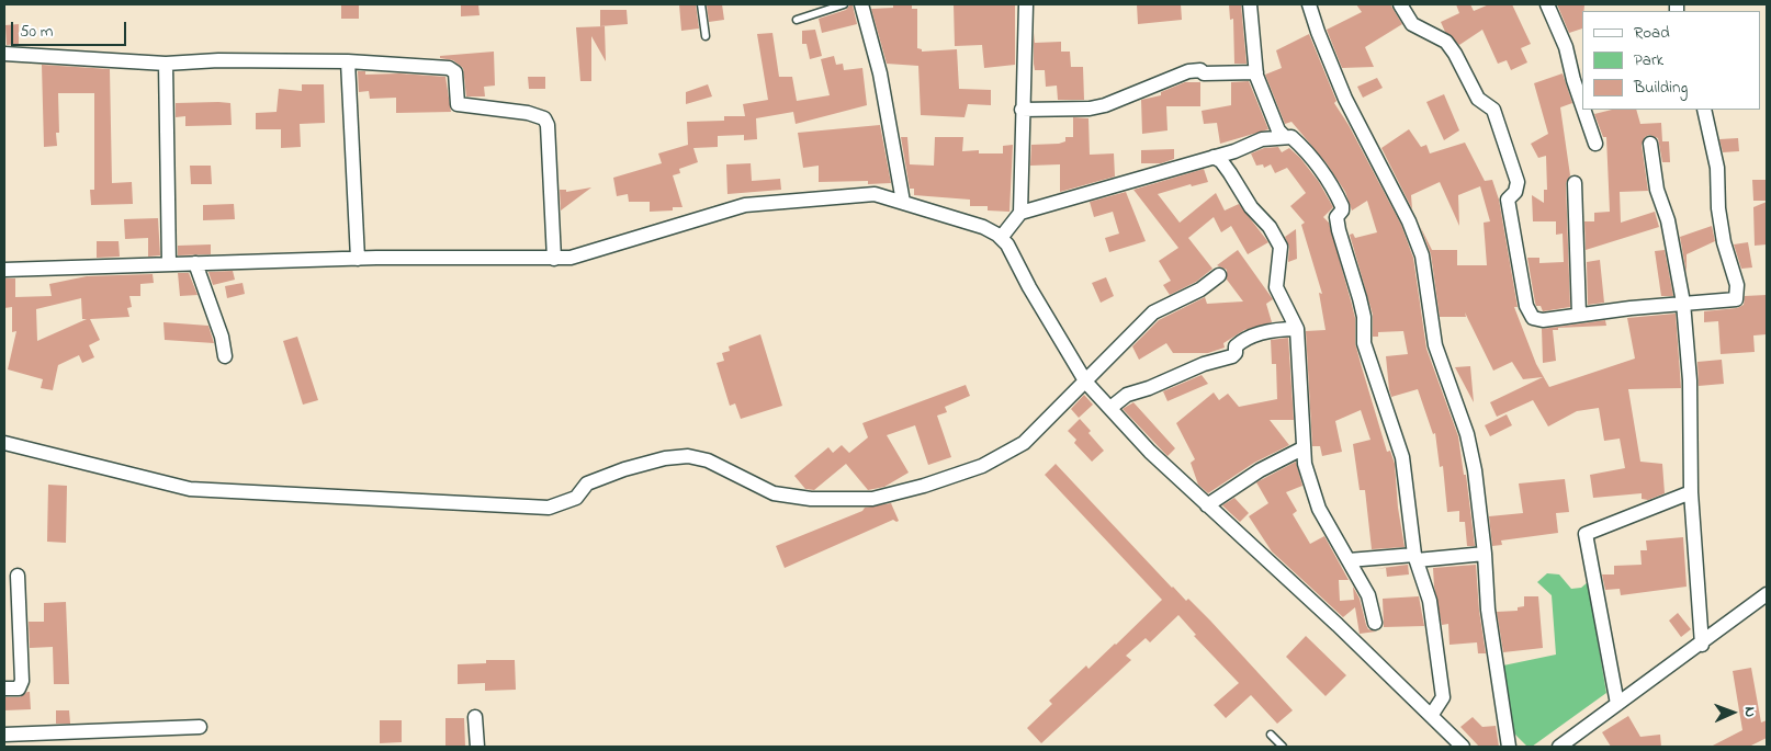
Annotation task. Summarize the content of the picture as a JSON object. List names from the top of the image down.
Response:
{
  "legend": ["Road", "Park", "Building"],
  "scale_bar": "50 m",
  "north": "right"
}
